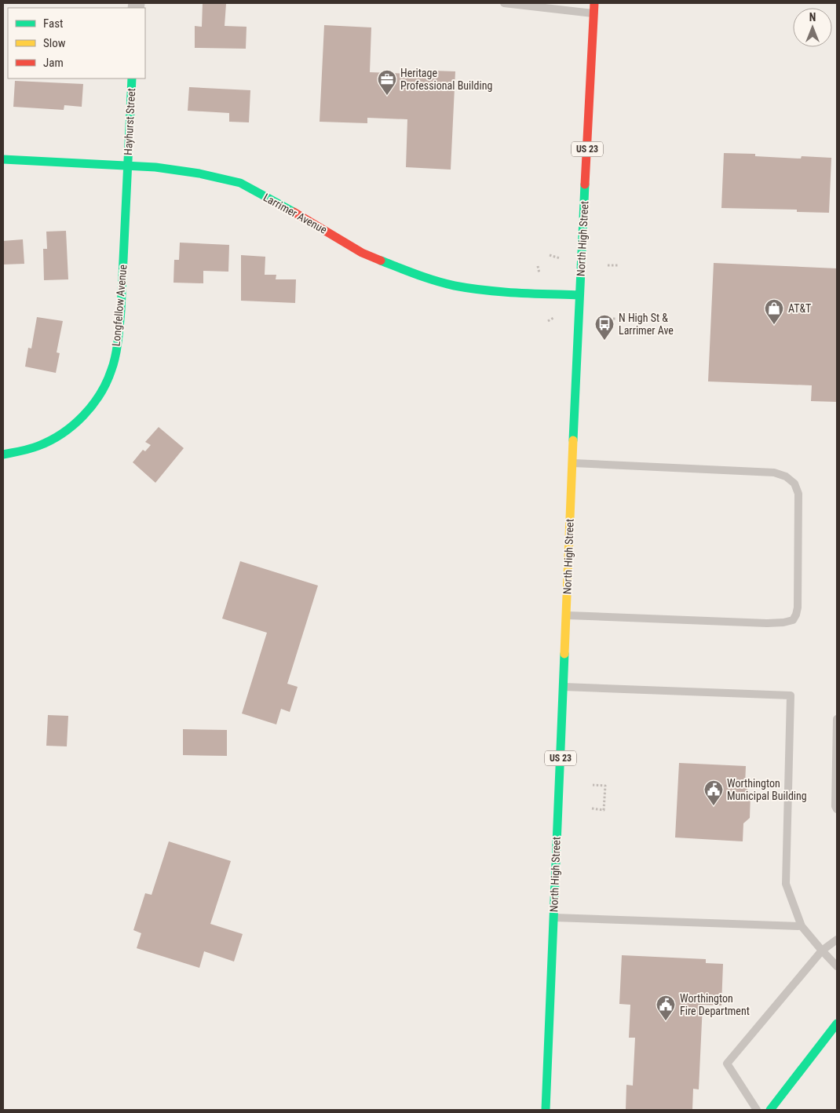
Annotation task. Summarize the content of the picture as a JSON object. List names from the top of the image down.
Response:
{
  "streets": {
    "street": [
      "Hayhurst Street",
      "US 23",
      "Larrimer Avenue",
      "North High Street",
      "Longfellow Avenue"
    ]
  },
  "crossings": [
    ["Hayhurst Street", "Larrimer Avenue"],
    ["Hayhurst Street", "Longfellow Avenue"],
    ["Larrimer Avenue", "North High Street"],
    ["Larrimer Avenue", "Longfellow Avenue"]
  ],
  "places": {
    "office": ["Heritage Professional Building"],
    "shop": ["AT&T"],
    "bus stop": ["N High St & Larrimer Ave"],
    "public building": ["Worthington Municipal Building", "Worthington Fire Department"]
  },
  "legend": ["Fast", "Slow", "Jam"],
  "north": "top"
}
